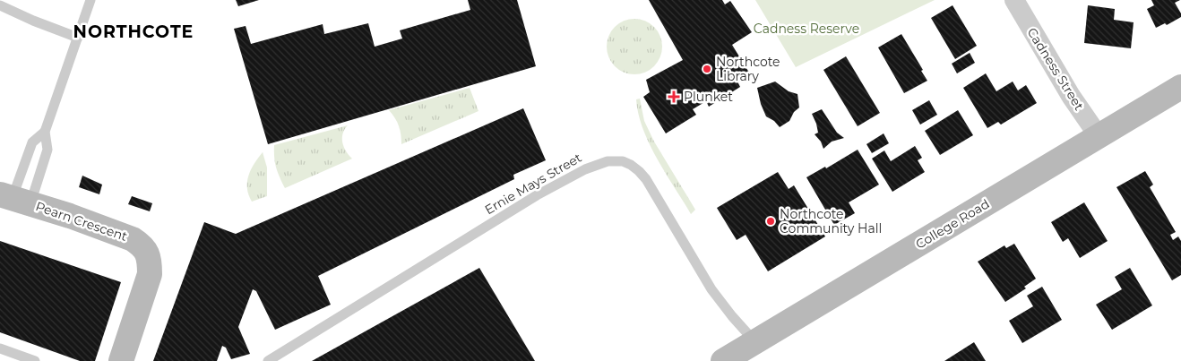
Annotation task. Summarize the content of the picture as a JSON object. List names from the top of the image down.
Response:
{
  "streets": {
    "main road": ["Pearn Crescent", "College Road"],
    "street": ["Cadness Street"],
    "lane": ["Ernie Mays Street"]
  },
  "crossings": [
    ["Cadness Street", "College Road"],
    ["Ernie Mays Street", "College Road"]
  ],
  "districts": ["NORTHCOTE"],
  "parks": ["Cadness Reserve"],
  "places": {
    "other": ["Northcote Library", "Northcote Community Hall"],
    "health": ["Plunket"]
  }
}
